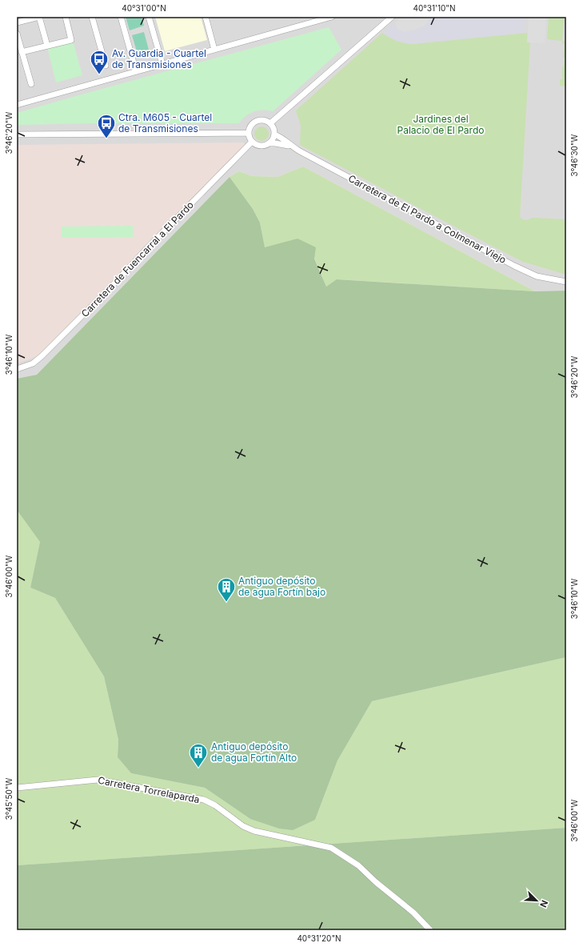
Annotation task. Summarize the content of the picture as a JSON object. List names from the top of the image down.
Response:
{
  "streets": {
    "street": ["Carretera de El Pardo a Colmenar Viejo", "Carretera de Fuencarral a El Pardo", "Carretera Torrelaparda"]
  },
  "parks": ["Jardines del Palacio de El Pardo"],
  "places": {
    "bus stop": ["Av. Guardia - Cuartel de Transmisiones", "Ctra. M605 - Cuartel de Transmisiones"],
    "building": ["Antiguo depósito de agua Fortín bajo", "Antiguo depósito de agua Fortín Alto"]
  },
  "north": "bottom right",
  "coordinates": [
    "40°31'00\"N",
    "40°31'10\"N",
    "3°46'20\"W",
    "3°46'30\"W",
    "3°46'10\"W",
    "3°46'00\"W",
    "3°45'50\"W",
    "40°31'20\"N"
  ]
}
